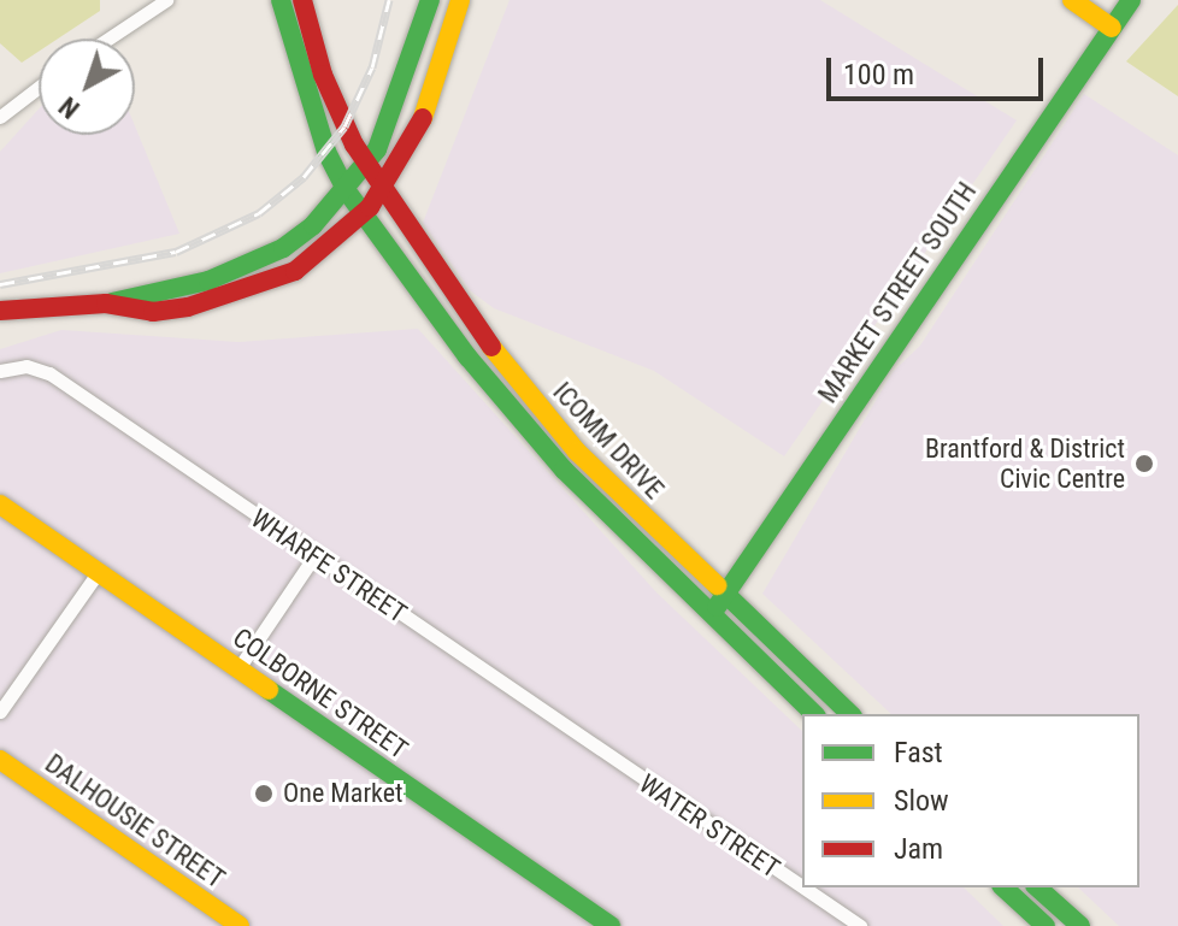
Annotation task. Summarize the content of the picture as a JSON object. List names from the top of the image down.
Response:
{
  "streets": {
    "main road": [
      "MARKET STREET SOUTH",
      "ICOMM DRIVE",
      "COLBORNE STREET",
      "DALHOUSIE STREET"
    ],
    "street": ["WHARFE STREET", "WATER STREET"]
  },
  "crossings": [
    ["MARKET STREET SOUTH", "ICOMM DRIVE"],
    ["WHARFE STREET", "WATER STREET"]
  ],
  "places": ["Brantford & District Civic Centre", "One Market"],
  "legend": ["Fast", "Slow", "Jam"],
  "scale_bar": "100 m",
  "north": "bottom left"
}
